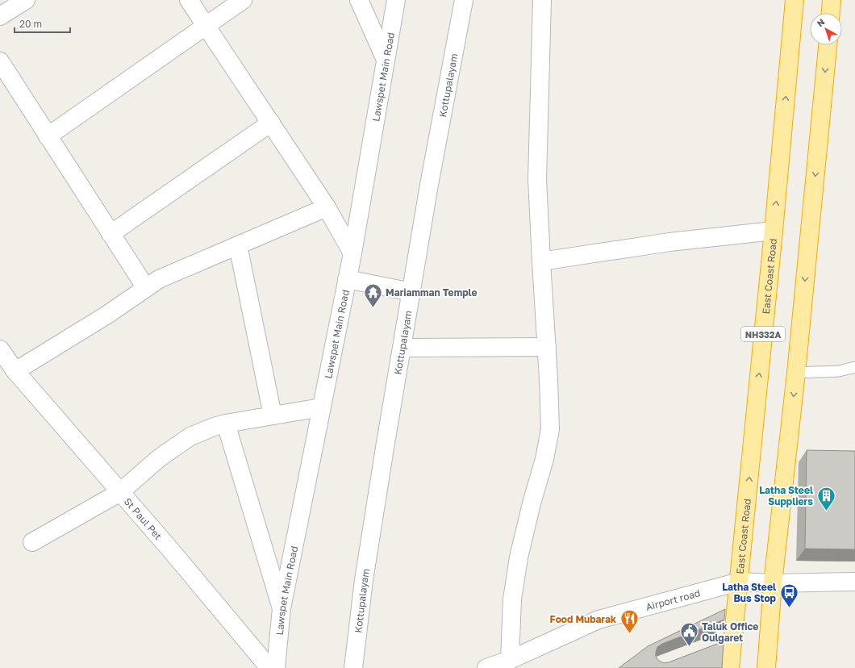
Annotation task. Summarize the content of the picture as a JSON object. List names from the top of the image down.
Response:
{
  "streets": {
    "highway": ["East Coast Road", "NH332A"],
    "street": [
      "Lawspet Main Road",
      "Kottupalayam",
      "St Paul Pet",
      "Airport road"
    ]
  },
  "crossings": [
    ["East Coast Road", "Airport road"]
  ],
  "places": {
    "temple": ["Mariamman Temple"],
    "building": ["Latha Steel Suppliers"],
    "bus stop": ["Latha Steel Bus Stop"],
    "restaurant": ["Food Mubarak"],
    "public building": ["Taluk Office Oulgaret"]
  },
  "scale_bar": "20 m",
  "north": "top left"
}
